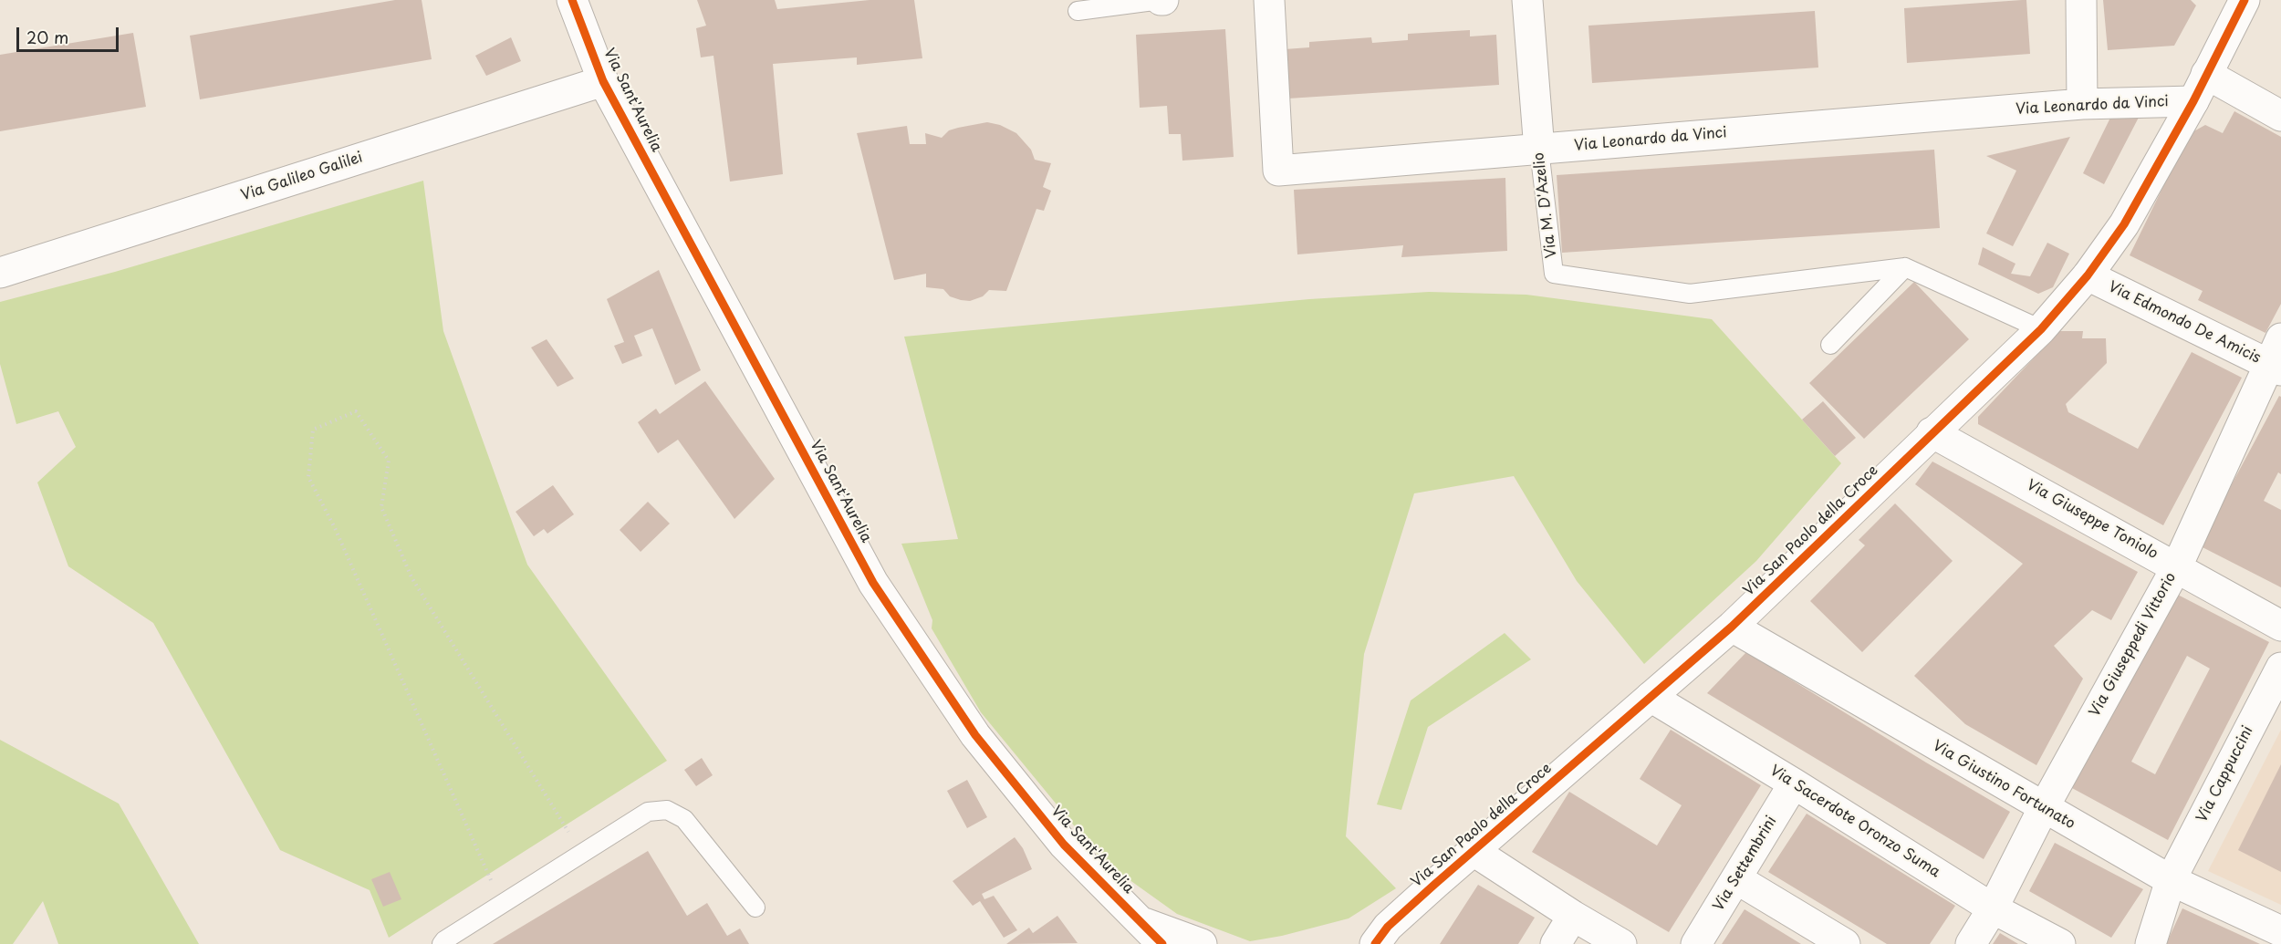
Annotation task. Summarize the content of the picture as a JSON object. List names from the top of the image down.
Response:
{
  "streets": {
    "street": [
      "Via Sant'Aurelia",
      "Via Leonardo da Vinci",
      "Via Galileo Galilei",
      "Via M. D'Azelio",
      "Via Edmondo De Amicis",
      "Via Giuseppe Toniolo",
      "Via San Paolo della Croce",
      "Via Giuseppedi Vittorio",
      "Via Cappuccini",
      "Via Giustino Fortunato",
      "Via Sacerdote Oronzo Suma",
      "Via Settembrini"
    ]
  },
  "crossings": [
    ["Via Sant'Aurelia", "Via Galileo Galilei"],
    ["Via Leonardo da Vinci", "Via M. D'Azelio"],
    ["Via Leonardo da Vinci", "Via San Paolo della Croce"],
    ["Via Edmondo De Amicis", "Via San Paolo della Croce"],
    ["Via Edmondo De Amicis", "Via Giuseppedi Vittorio"],
    ["Via Giuseppe Toniolo", "Via San Paolo della Croce"],
    ["Via Giuseppe Toniolo", "Via Giuseppedi Vittorio"],
    ["Via San Paolo della Croce", "Via Giustino Fortunato"],
    ["Via San Paolo della Croce", "Via Sacerdote Oronzo Suma"],
    ["Via Giuseppedi Vittorio", "Via Giustino Fortunato"],
    ["Via Giuseppedi Vittorio", "Via Sacerdote Oronzo Suma"],
    ["Via Cappuccini", "Via Giustino Fortunato"],
    ["Via Sacerdote Oronzo Suma", "Via Settembrini"]
  ],
  "scale_bar": "20 m"
}
